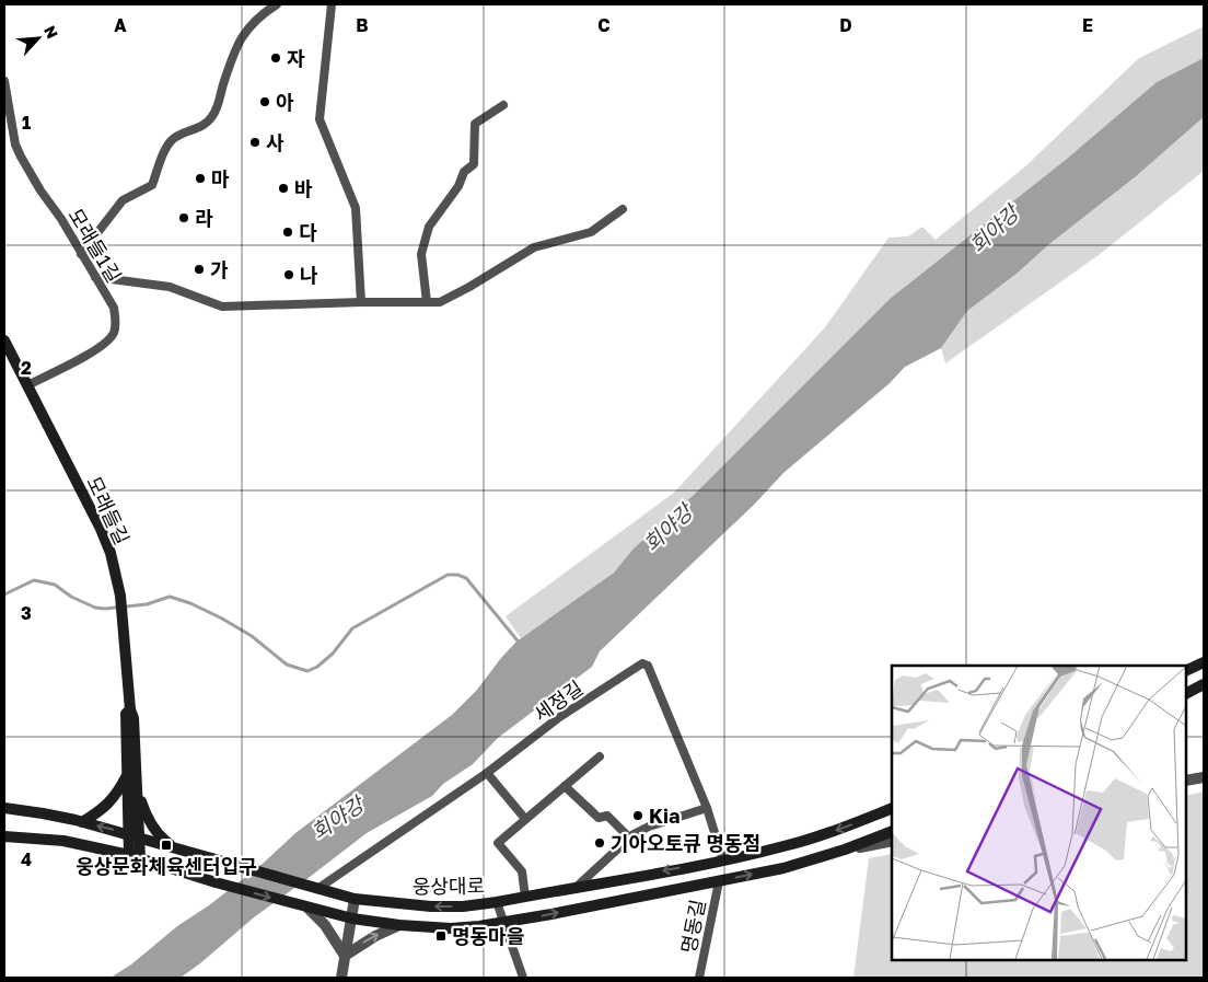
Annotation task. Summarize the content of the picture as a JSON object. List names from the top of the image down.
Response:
{
  "streets": {
    "main road": ["모래들길", "웅상대로"],
    "street": ["모래들1길", "세정길", "명동길"]
  },
  "crossings": [
    ["모래들1길", "모래들길"],
    ["모래들길", "웅상대로"],
    ["세정길", "웅상대로"],
    ["웅상대로", "명동길"]
  ],
  "water": ["회야강"],
  "places": {
    "other": [
      "자",
      "아",
      "사",
      "마",
      "바",
      "라",
      "다",
      "가",
      "나",
      "Kia",
      "기아오토큐 명동점"
    ],
    "transit": ["웅상문화체육센터입구", "명동마을"]
  },
  "north": "top right",
  "grid": {
    "columns": [
      "A",
      "B",
      "C",
      "D",
      "E"
    ],
    "rows": [
      "1",
      "2",
      "3",
      "4"
    ]
  }
}
